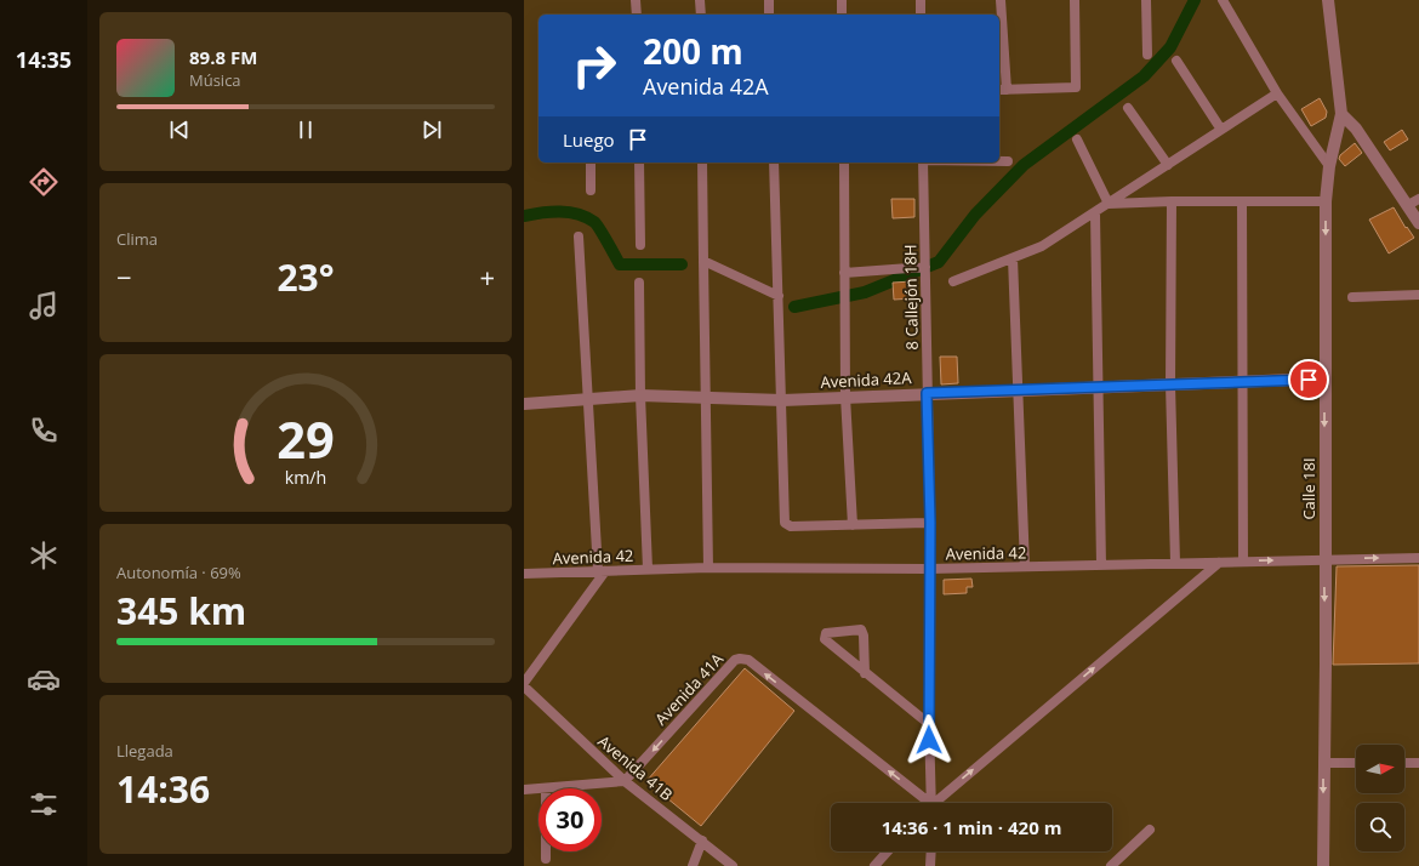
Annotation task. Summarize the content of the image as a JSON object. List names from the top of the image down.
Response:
{
  "streets": {
    "street": [
      "8 Callejón 18H",
      "Avenida 42A",
      "Calle 18I",
      "Avenida 42",
      "Avenida 41A",
      "Avenida 41B"
    ]
  },
  "crossings": [
    ["8 Callejón 18H", "Avenida 42A"],
    ["8 Callejón 18H", "Avenida 42"],
    ["Avenida 42A", "Calle 18I"],
    ["Calle 18I", "Avenida 42"],
    ["Avenida 41A", "Avenida 41B"]
  ],
  "north": "right",
  "page": {
    "tabs": "14:35",
    "turn": ["200 m", "Avenida 42A"],
    "song": ["89.8 FM", "Música"],
    "then": "Luego",
    "tile": [
      "Clima",
      ["Autonomía · 69%", "345 km"],
      ["Llegada", "14:36"]
    ],
    "heat": ["−", "23°", "+"],
    "limit": "30",
    "trip": "14:36 · 1 min · 420 m",
    "gauge": ["29", "km/h"]
  }
}
